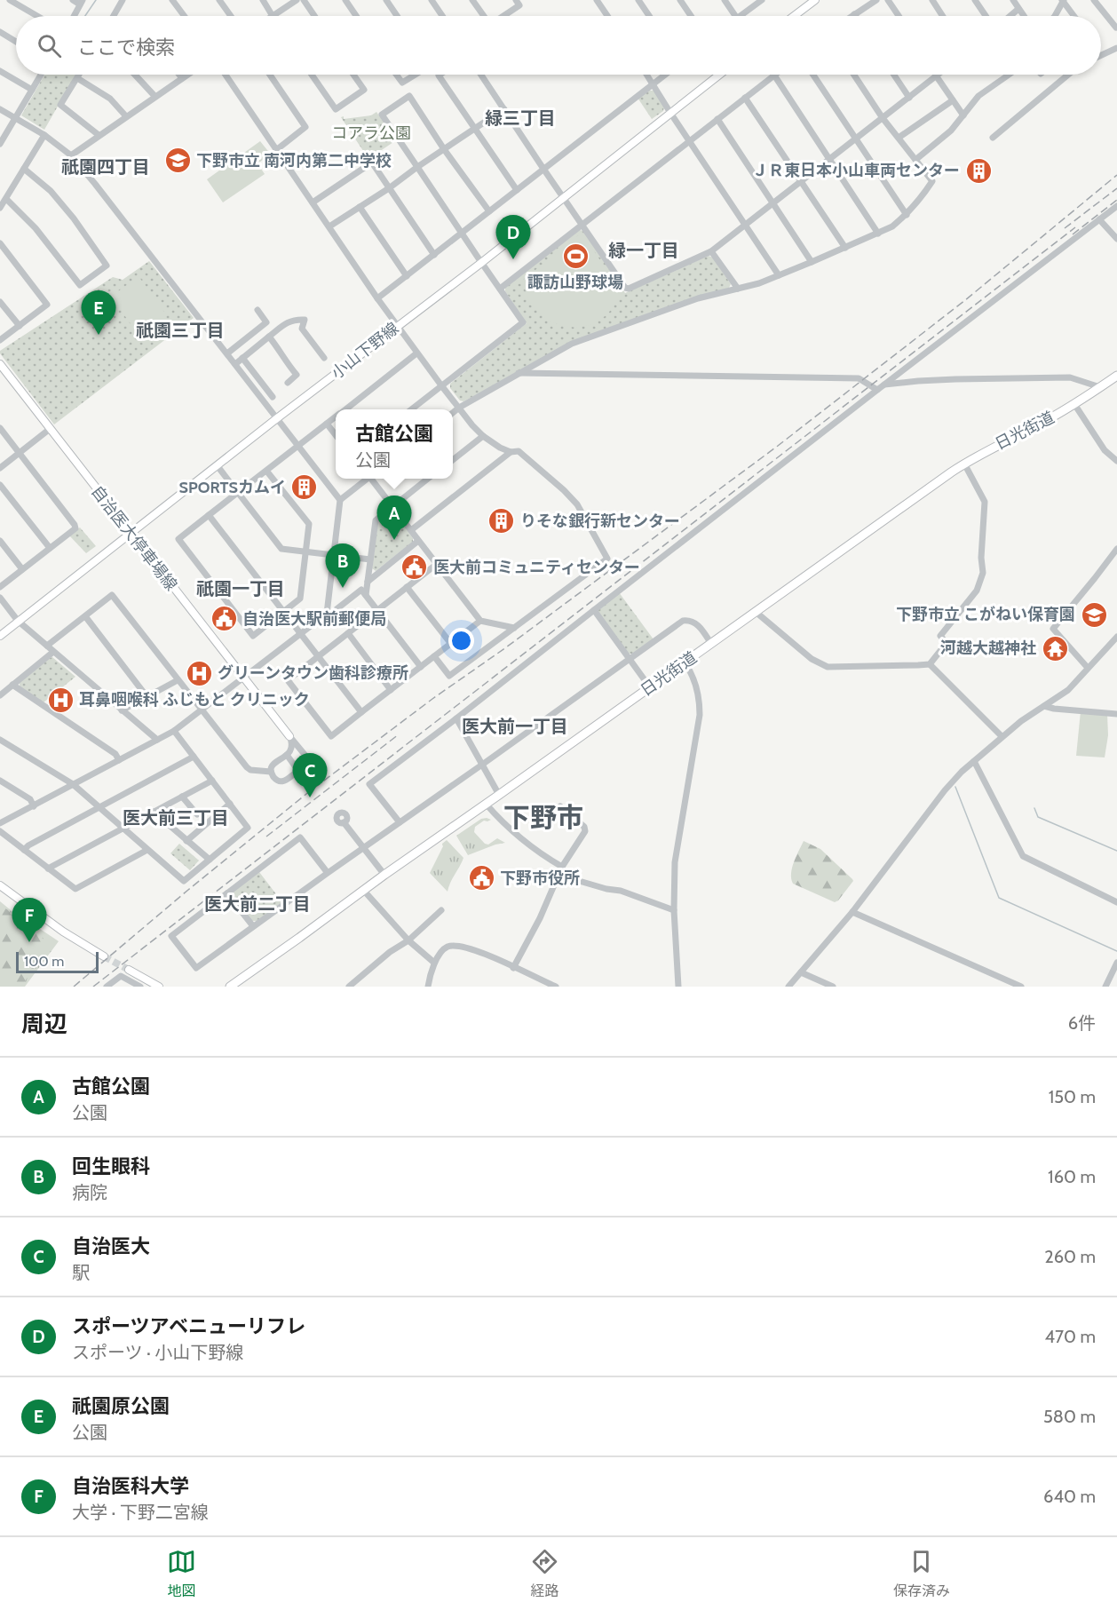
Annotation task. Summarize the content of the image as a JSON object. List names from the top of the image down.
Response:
{
  "streets": {
    "highway": ["日光街道"],
    "main road": ["小山下野線", "自治医大停車場線"]
  },
  "crossings": [
    ["小山下野線", "自治医大停車場線"]
  ],
  "districts": [
    "緑三丁目",
    "祇園四丁目",
    "緑一丁目",
    "祇園三丁目",
    "祇園一丁目",
    "医大前一丁目",
    "下野市",
    "医大前三丁目",
    "医大前二丁目"
  ],
  "parks": ["コアラ公園"],
  "places": {
    "school or university": ["下野市立 南河内第二中学校", "下野市立 こがねい保育園"],
    "building": ["ＪＲ東日本小山車両センター", "SPORTSカムイ", "りそな銀行新センター"],
    "sports": ["諏訪山野球場"],
    "public building": ["医大前コミュニティセンター", "自治医大駅前郵便局", "下野市役所"],
    "temple": ["河越大越神社"],
    "hospital": ["グリーンタウン歯科診療所", "耳鼻咽喉科 ふじもと クリニック"]
  },
  "scale_bar": "100 m",
  "page": {
    "search": "ここで検索",
    "pins": [
      "D",
      "E",
      "A",
      "B",
      "C",
      "F"
    ],
    "popup": ["古館公園", "公園"],
    "scale": "100 m",
    "heading": ["周辺", "6件"],
    "list": [
      {
        "mark": "A",
        "name": "古館公園",
        "note": "公園",
        "value": "150 m"
      },
      {
        "mark": "B",
        "name": "回生眼科",
        "note": "病院",
        "value": "160 m"
      },
      {
        "mark": "C",
        "name": "自治医大",
        "note": "駅",
        "value": "260 m"
      },
      {
        "mark": "D",
        "name": "スポーツアベニューリフレ",
        "note": "スポーツ · 小山下野線",
        "value": "470 m"
      },
      {
        "mark": "E",
        "name": "祇園原公園",
        "note": "公園",
        "value": "580 m"
      },
      {
        "mark": "F",
        "name": "自治医科大学",
        "note": "大学 · 下野二宮線",
        "value": "640 m"
      }
    ],
    "nav": ["地図", "経路", "保存済み"]
  }
}
